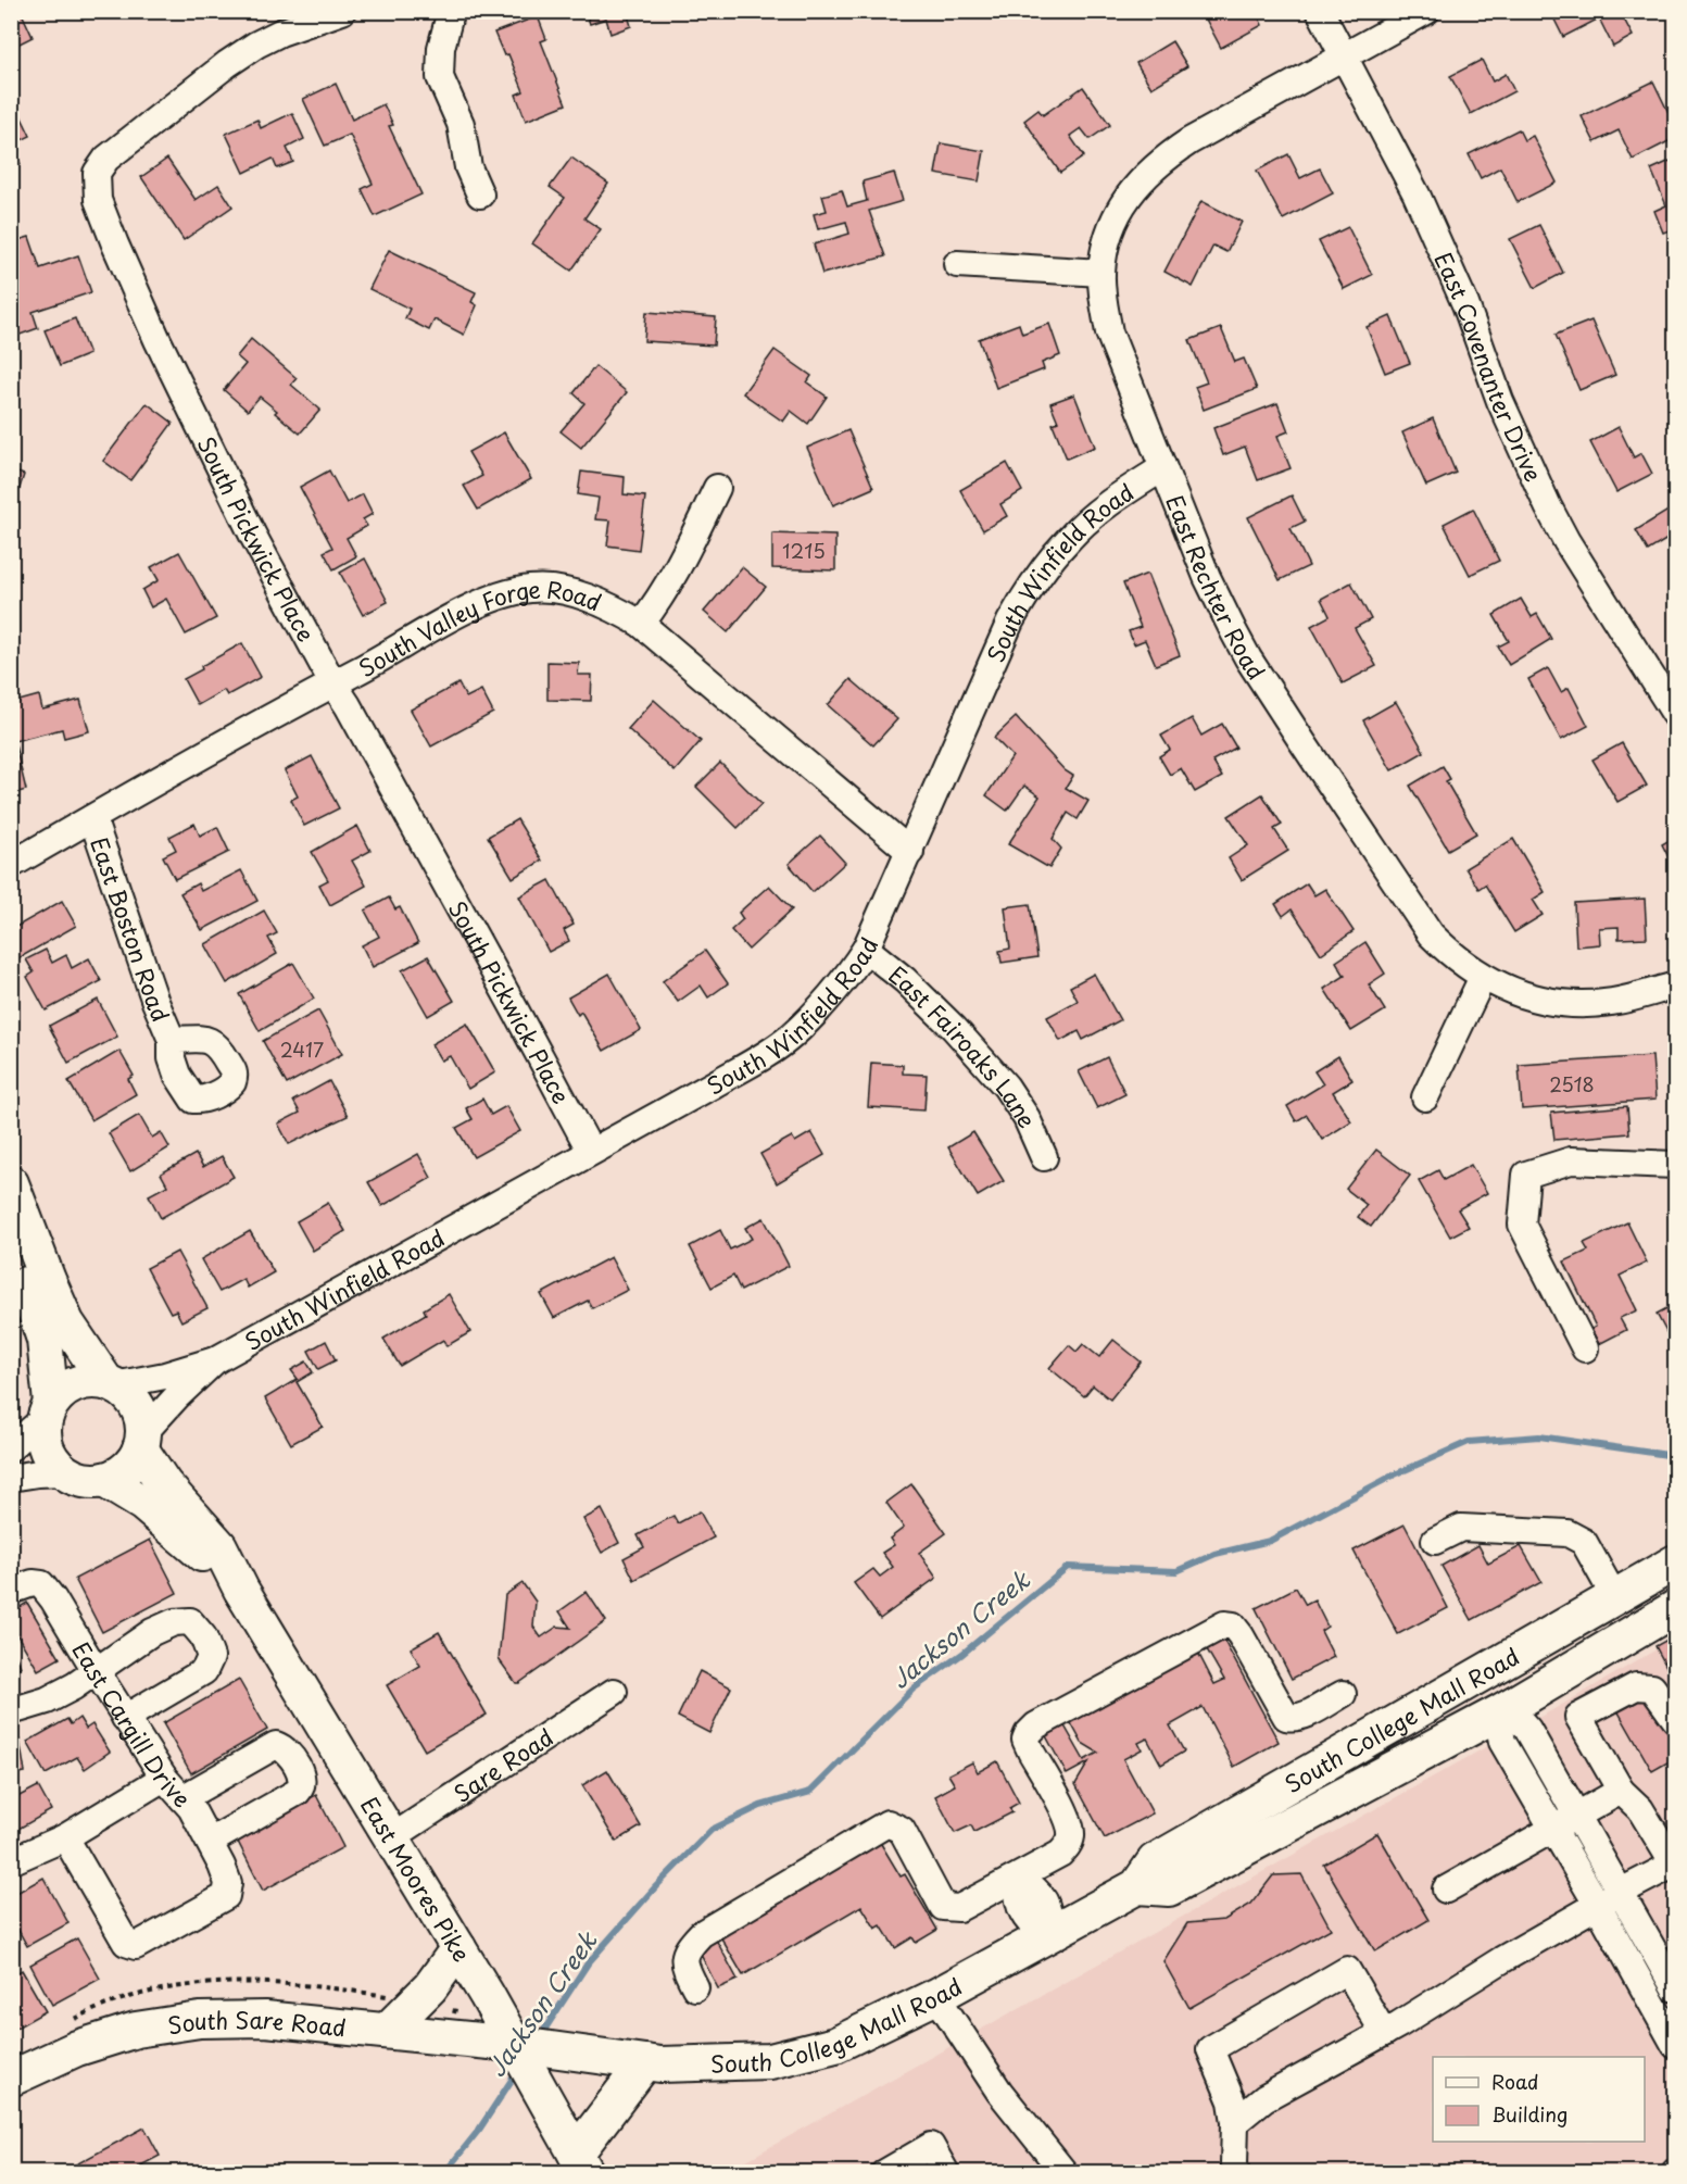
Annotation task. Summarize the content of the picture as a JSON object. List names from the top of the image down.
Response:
{
  "streets": {
    "main road": ["South College Mall Road", "East Moores Pike", "South Sare Road"],
    "street": [
      "East Covenanter Drive",
      "South Pickwick Place",
      "South Winfield Road",
      "East Rechter Road",
      "South Valley Forge Road",
      "East Boston Road",
      "East Fairoaks Lane",
      "East Cargill Drive",
      "Sare Road"
    ]
  },
  "crossings": [
    ["East Covenanter Drive", "East Rechter Road"],
    ["South Pickwick Place", "South Winfield Road"],
    ["South Pickwick Place", "South Valley Forge Road"],
    ["South Winfield Road", "East Rechter Road"],
    ["South Winfield Road", "South Valley Forge Road"],
    ["South Winfield Road", "East Fairoaks Lane"],
    ["South Winfield Road", "East Moores Pike"],
    ["South Valley Forge Road", "East Boston Road"],
    ["South College Mall Road", "East Moores Pike"],
    ["South College Mall Road", "South Sare Road"],
    ["Sare Road", "East Moores Pike"],
    ["East Moores Pike", "South Sare Road"]
  ],
  "water": ["Jackson Creek"],
  "house_numbers": ["1215", "2417", "2518"],
  "legend": ["Road", "Building"]
}
